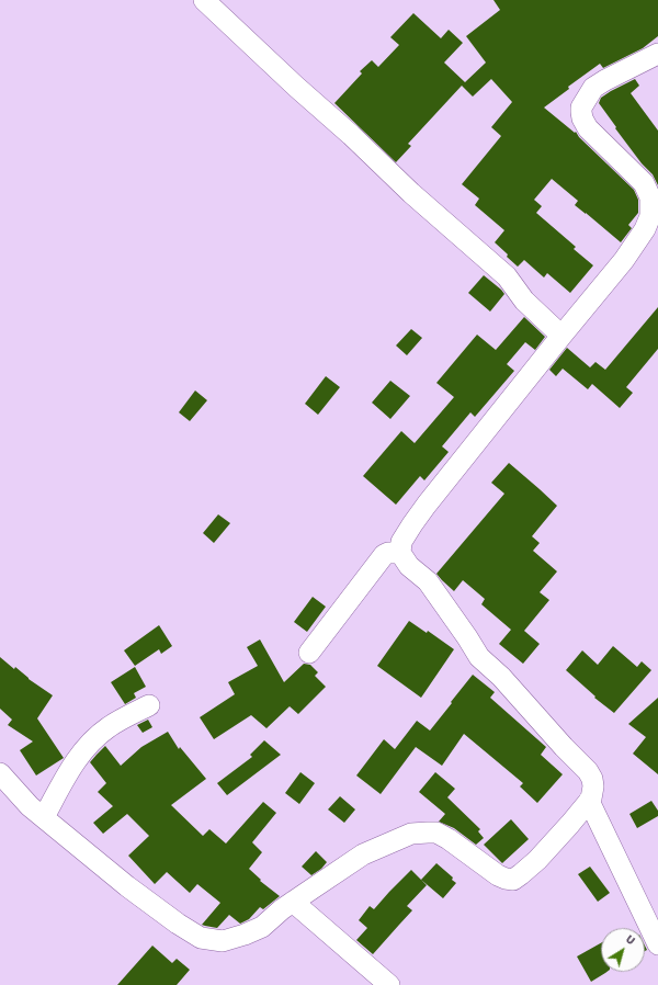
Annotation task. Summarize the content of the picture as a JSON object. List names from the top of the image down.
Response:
{
  "north": "top right"
}
